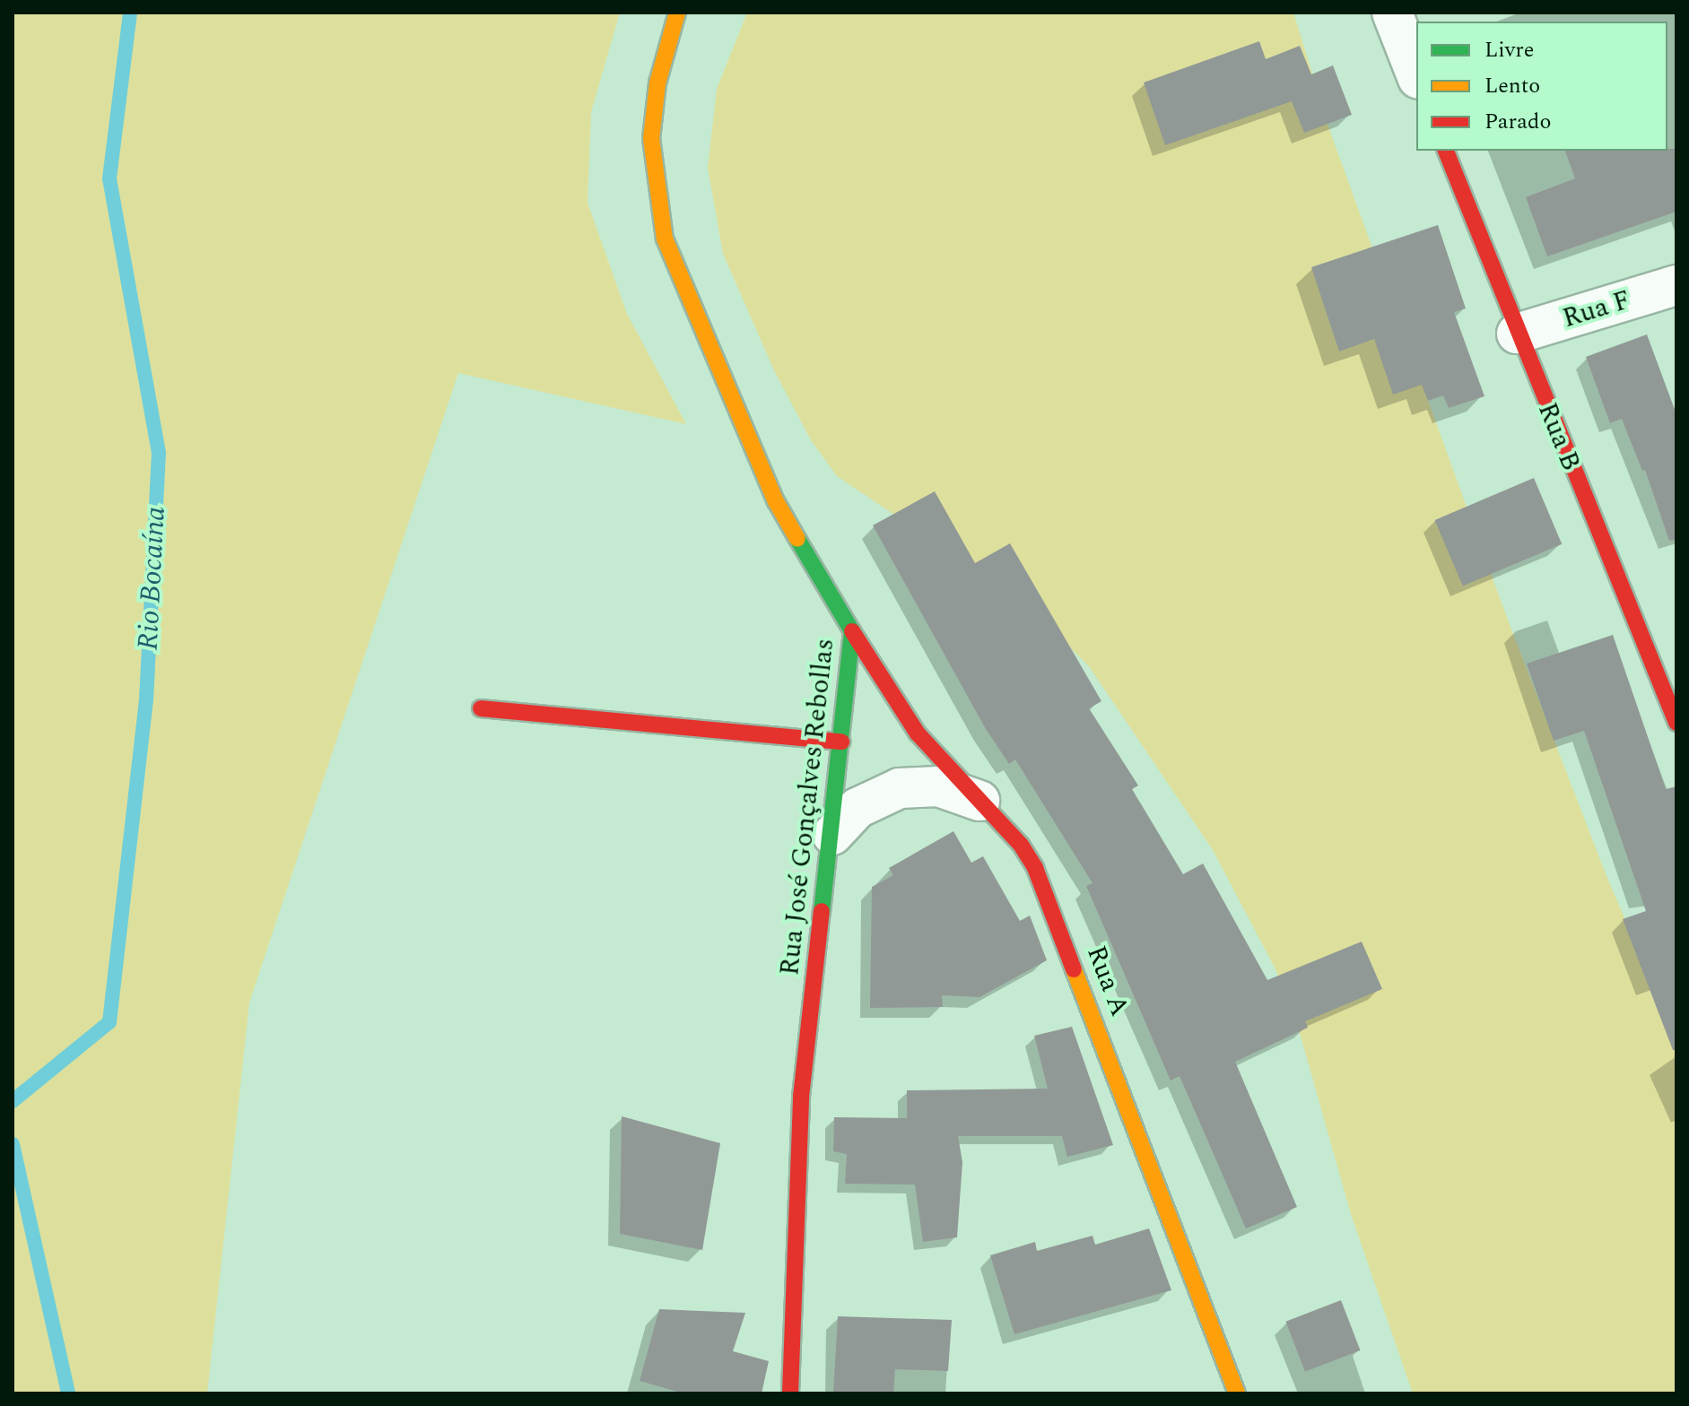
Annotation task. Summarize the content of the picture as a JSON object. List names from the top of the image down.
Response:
{
  "streets": {
    "street": [
      "Rua F",
      "Rua B",
      "Rua José Gonçalves Rebollas",
      "Rua A"
    ]
  },
  "crossings": [
    ["Rua F", "Rua B"],
    ["Rua José Gonçalves Rebollas", "Rua A"]
  ],
  "water": ["Rio Bocaína"],
  "legend": ["Livre", "Lento", "Parado"]
}
